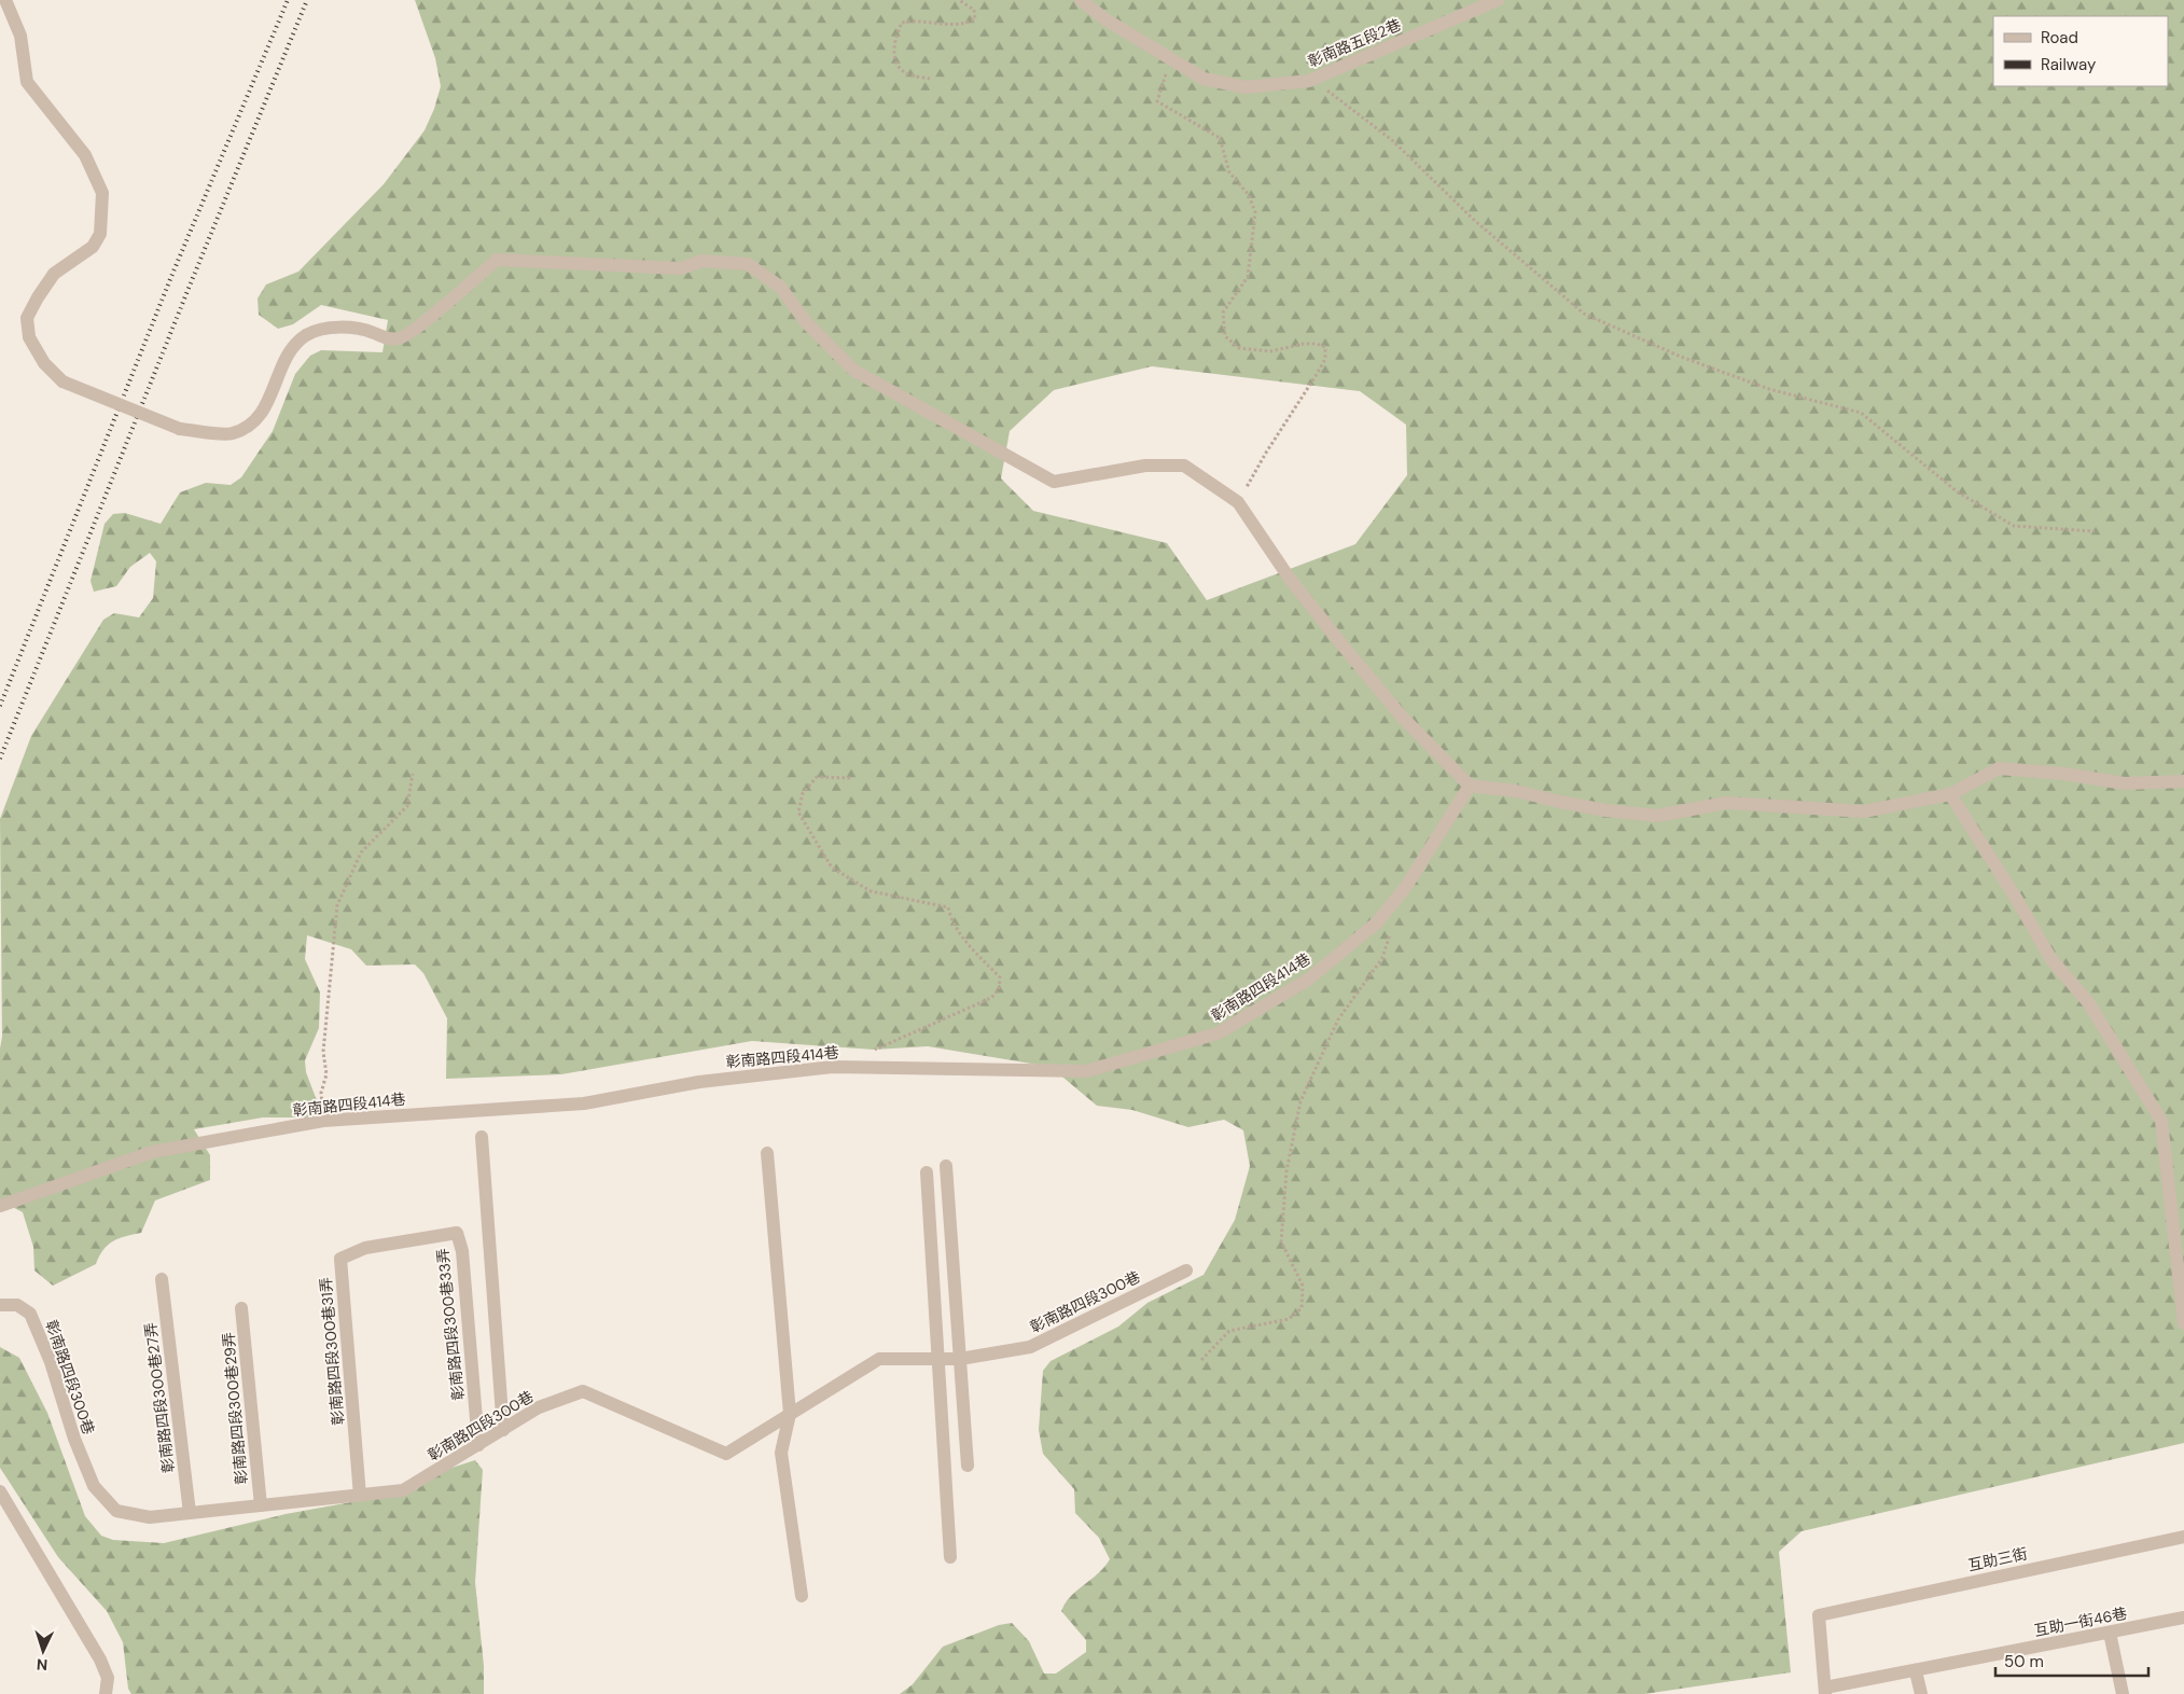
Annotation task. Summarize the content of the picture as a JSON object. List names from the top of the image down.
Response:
{
  "streets": {
    "street": [
      "彰南路五段2巷",
      "彰南路四段414巷",
      "彰南路四段300巷",
      "彰南路四段300巷33弄",
      "彰南路四段300巷31弄",
      "彰南路四段300巷27弄",
      "彰南路四段300巷29弄",
      "互助三街",
      "互助一街46巷"
    ]
  },
  "crossings": [
    ["彰南路四段300巷", "彰南路四段300巷33弄"],
    ["彰南路四段300巷", "彰南路四段300巷31弄"],
    ["彰南路四段300巷", "彰南路四段300巷27弄"],
    ["彰南路四段300巷", "彰南路四段300巷29弄"],
    ["彰南路四段300巷33弄", "彰南路四段300巷31弄"],
    ["互助三街", "互助一街46巷"]
  ],
  "legend": ["Road", "Railway"],
  "scale_bar": "50 m",
  "north": "bottom"
}
